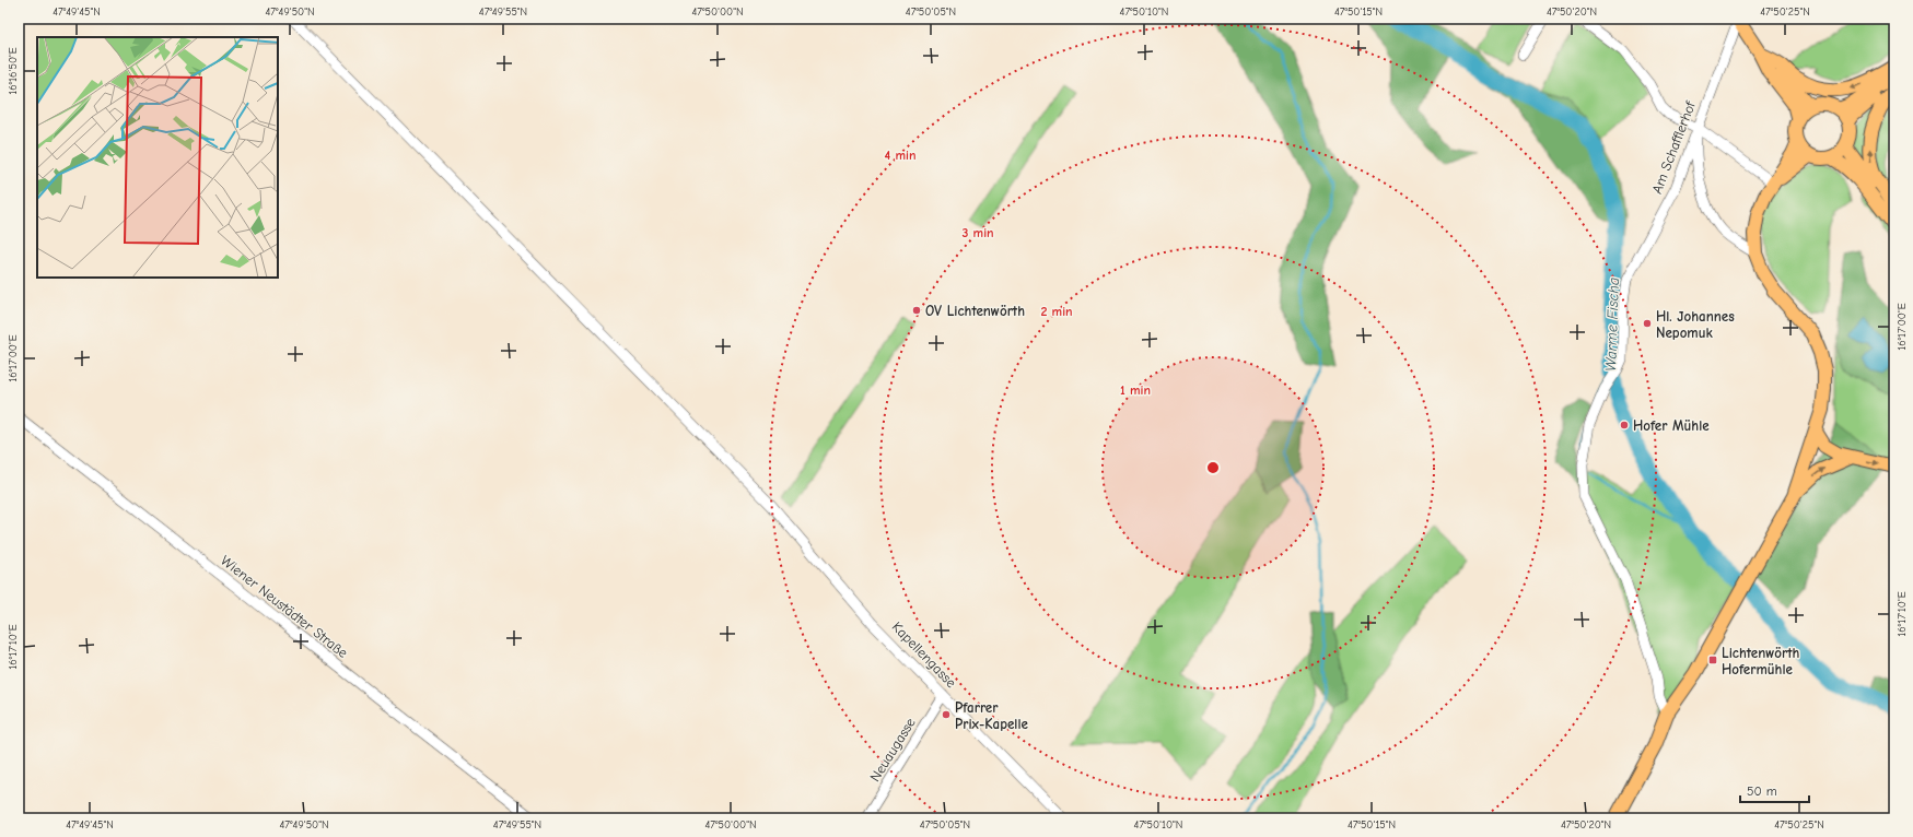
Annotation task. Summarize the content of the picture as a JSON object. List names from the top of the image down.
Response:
{
  "streets": {
    "street": [
      "Am Schafflerhof",
      "Wiener Neustädter Straße",
      "Kapellengasse",
      "Neuaugasse"
    ]
  },
  "crossings": [
    ["Kapellengasse", "Neuaugasse"]
  ],
  "water": ["Warme Fischa"],
  "places": {
    "other": [
      "OV Lichtenwörth",
      "Hl. Johannes Nepomuk",
      "Hofer Mühle",
      "Pfarrer Prix-Kapelle"
    ],
    "transit": ["Lichtenwörth Hofermühle"]
  },
  "scale_bar": "50 m",
  "coordinates": [
    "47°49'45\"N",
    "47°49'50\"N",
    "47°49'55\"N",
    "47°50'00\"N",
    "47°50'05\"N",
    "47°50'10\"N",
    "47°50'15\"N",
    "47°50'20\"N",
    "47°50'25\"N",
    "16°16'50\"E",
    "16°17'00\"E",
    "16°17'10\"E"
  ],
  "rings": [
    "4 min",
    "3 min",
    "2 min",
    "1 min"
  ]
}
